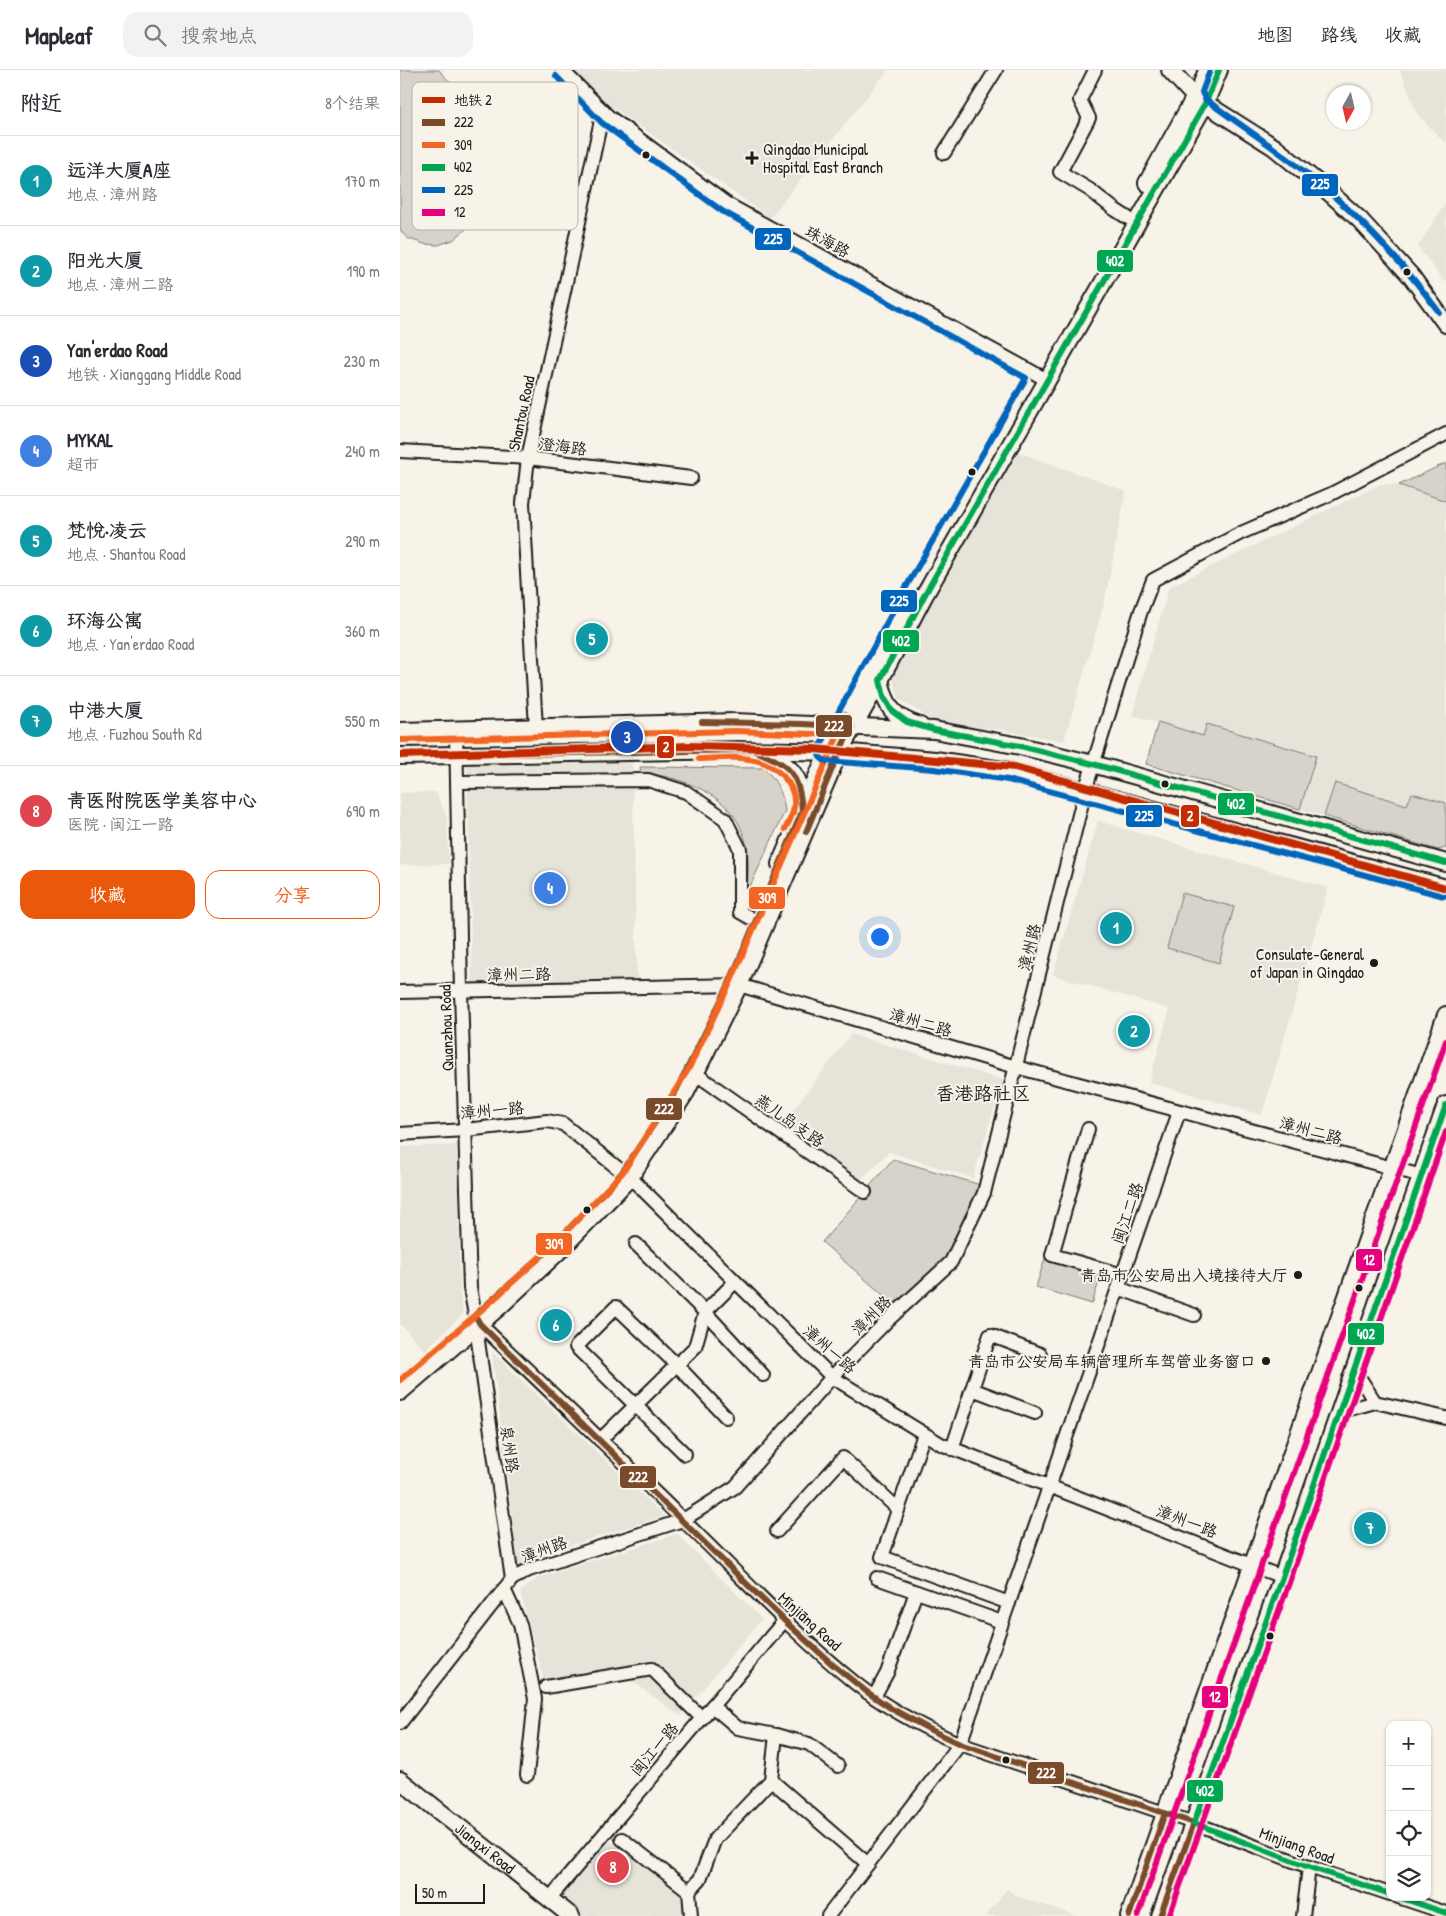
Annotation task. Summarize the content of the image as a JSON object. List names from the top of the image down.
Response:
{
  "streets": {
    "main road": ["Jiangxi Road"],
    "street": [
      "珠海路",
      "Shantou Road",
      "澄海路",
      "漳州路",
      "漳州二路",
      "Quanzhou Road",
      "漳州一路",
      "燕儿岛支路",
      "闽江二路",
      "泉州路",
      "Mǐnjiāng Road",
      "闽江一路",
      "Minjiang Road"
    ]
  },
  "crossings": [
    ["珠海路", "Shantou Road"],
    ["Shantou Road", "澄海路"],
    ["漳州路", "漳州二路"],
    ["漳州路", "漳州一路"],
    ["漳州路", "泉州路"],
    ["漳州路", "Mǐnjiāng Road"],
    ["漳州二路", "Quanzhou Road"],
    ["漳州二路", "闽江二路"],
    ["Quanzhou Road", "漳州一路"],
    ["Quanzhou Road", "泉州路"],
    ["Quanzhou Road", "Mǐnjiāng Road"],
    ["漳州一路", "闽江二路"],
    ["闽江二路", "Mǐnjiāng Road"],
    ["泉州路", "Mǐnjiāng Road"],
    ["Mǐnjiāng Road", "闽江一路"],
    ["Mǐnjiāng Road", "Minjiang Road"],
    ["闽江一路", "Jiangxi Road"]
  ],
  "districts": ["香港路社区"],
  "places": {
    "health": ["Qingdao Municipal Hospital East Branch"],
    "other": ["Consulate-General of Japan in Qingdao", "青岛市公安局出入境接待大厅", "青岛市公安局车辆管理所车驾管业务窗口"]
  },
  "lines": [
    "transit line 402",
    "transit line 225",
    "transit line 222",
    "transit line 309",
    "metro line 2",
    "transit line 12"
  ],
  "legend": [
    "地铁 2",
    "222",
    "309",
    "402",
    "225",
    "12"
  ],
  "scale_bar": "50 m",
  "north": "bottom",
  "page": {
    "header": "Mapleaf",
    "search": "搜索地点",
    "nav": ["地图", "路线", "收藏"],
    "heading": ["附近", "8个结果"],
    "list": [
      {
        "mark": "1",
        "name": "远洋大厦A座",
        "note": "地点 · 漳州路",
        "value": "170 m"
      },
      {
        "mark": "2",
        "name": "阳光大厦",
        "note": "地点 · 漳州二路",
        "value": "190 m"
      },
      {
        "mark": "3",
        "name": "Yan'erdao Road",
        "note": "地铁 · Xianggang Middle Road",
        "value": "230 m"
      },
      {
        "mark": "4",
        "name": "MYKAL",
        "note": "超市",
        "value": "240 m"
      },
      {
        "mark": "5",
        "name": "梵悦·凌云",
        "note": "地点 · Shantou Road",
        "value": "290 m"
      },
      {
        "mark": "6",
        "name": "环海公寓",
        "note": "地点 · Yan'erdao Road",
        "value": "360 m"
      },
      {
        "mark": "7",
        "name": "中港大厦",
        "note": "地点 · Fuzhou South Rd",
        "value": "550 m"
      },
      {
        "mark": "8",
        "name": "青医附院医学美容中心",
        "note": "医院 · 闽江一路",
        "value": "690 m"
      }
    ],
    "pins": [
      "5",
      "3",
      "4",
      "1",
      "2",
      "6",
      "7",
      "8"
    ],
    "buttons": ["收藏", "分享"],
    "map_buttons": ["+", "−"],
    "scale": "50 m"
  }
}
